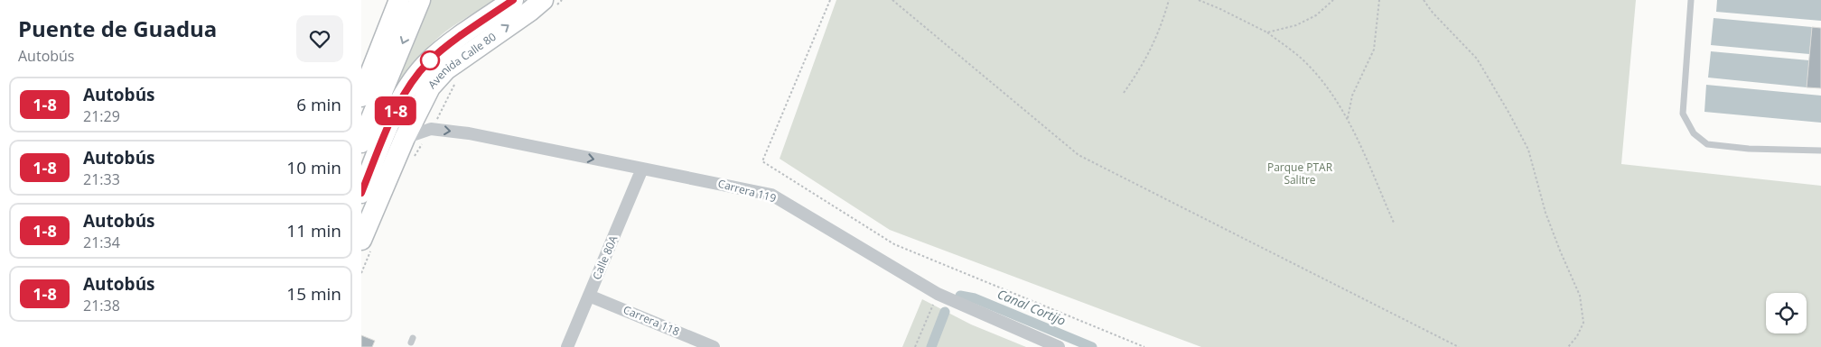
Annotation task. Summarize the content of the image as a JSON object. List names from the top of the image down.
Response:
{
  "streets": {
    "highway": ["Avenida Calle 80"],
    "street": ["Carrera 119", "Calle 80A", "Carrera 118"]
  },
  "crossings": [
    ["Avenida Calle 80", "Carrera 119"],
    ["Carrera 119", "Calle 80A"],
    ["Calle 80A", "Carrera 118"]
  ],
  "water": ["Canal Cortijo"],
  "parks": ["Parque PTAR Salitre"],
  "lines": ["bus line 1-8"],
  "page": {
    "heading": ["Puente de Guadua", "Autobús"],
    "on_map": "1-8",
    "list": [
      {
        "mark": "1-8",
        "name": "Autobús",
        "note": "21:29",
        "value": "6 min"
      },
      {
        "mark": "1-8",
        "name": "Autobús",
        "note": "21:33",
        "value": "10 min"
      },
      {
        "mark": "1-8",
        "name": "Autobús",
        "note": "21:34",
        "value": "11 min"
      },
      {
        "mark": "1-8",
        "name": "Autobús",
        "note": "21:38",
        "value": "15 min"
      }
    ]
  }
}
